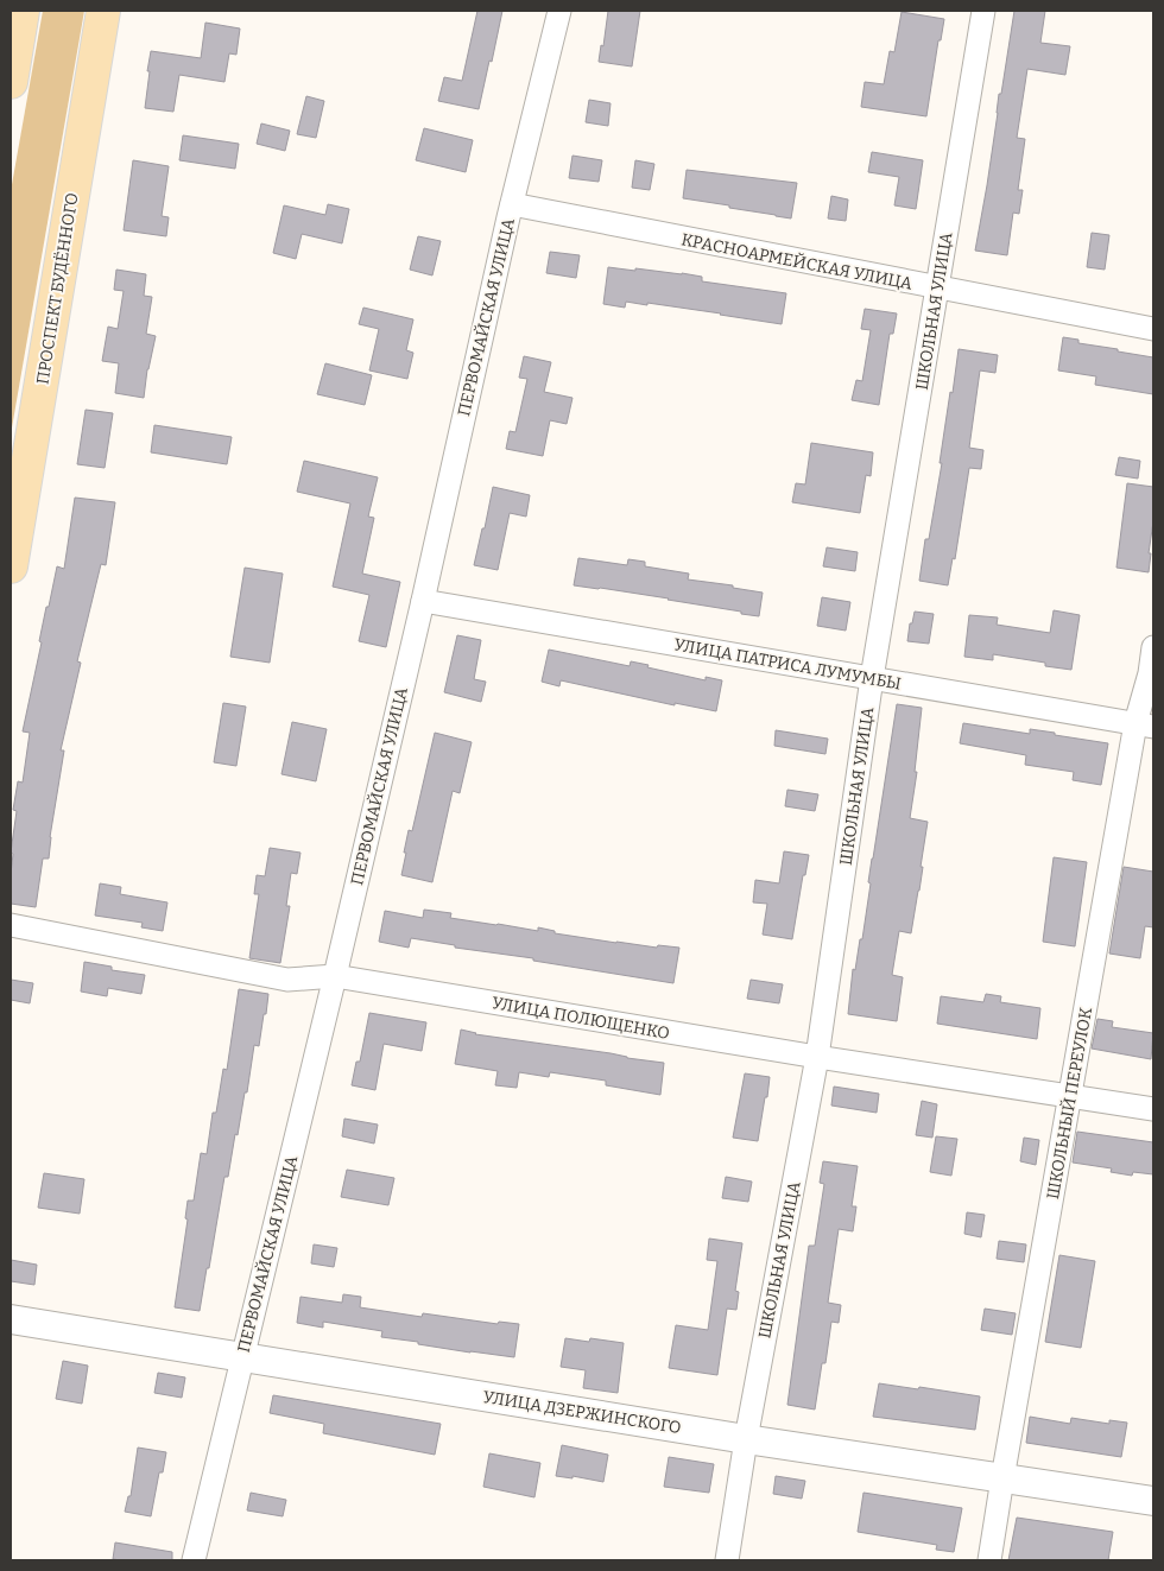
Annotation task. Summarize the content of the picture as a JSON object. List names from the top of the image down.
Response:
{
  "streets": {
    "main road": ["ПРОСПЕКТ БУДЁННОГО"],
    "street": [
      "КРАСНОАРМЕЙСКАЯ УЛИЦА",
      "ШКОЛЬНАЯ УЛИЦА",
      "ПЕРВОМАЙСКАЯ УЛИЦА",
      "УЛИЦА ПАТРИСА ЛУМУМБЫ",
      "УЛИЦА ПОЛЮЩЕНКО",
      "ШКОЛЬНЫЙ ПЕРЕУЛОК",
      "УЛИЦА ДЗЕРЖИНСКОГО"
    ]
  },
  "crossings": [
    ["КРАСНОАРМЕЙСКАЯ УЛИЦА", "ШКОЛЬНАЯ УЛИЦА"],
    ["КРАСНОАРМЕЙСКАЯ УЛИЦА", "ПЕРВОМАЙСКАЯ УЛИЦА"],
    ["ШКОЛЬНАЯ УЛИЦА", "УЛИЦА ПАТРИСА ЛУМУМБЫ"],
    ["ШКОЛЬНАЯ УЛИЦА", "УЛИЦА ПОЛЮЩЕНКО"],
    ["ШКОЛЬНАЯ УЛИЦА", "УЛИЦА ДЗЕРЖИНСКОГО"],
    ["ПЕРВОМАЙСКАЯ УЛИЦА", "УЛИЦА ПАТРИСА ЛУМУМБЫ"],
    ["ПЕРВОМАЙСКАЯ УЛИЦА", "УЛИЦА ПОЛЮЩЕНКО"],
    ["ПЕРВОМАЙСКАЯ УЛИЦА", "УЛИЦА ДЗЕРЖИНСКОГО"],
    ["УЛИЦА ПАТРИСА ЛУМУМБЫ", "ШКОЛЬНЫЙ ПЕРЕУЛОК"],
    ["УЛИЦА ПОЛЮЩЕНКО", "ШКОЛЬНЫЙ ПЕРЕУЛОК"],
    ["ШКОЛЬНЫЙ ПЕРЕУЛОК", "УЛИЦА ДЗЕРЖИНСКОГО"]
  ]
}
